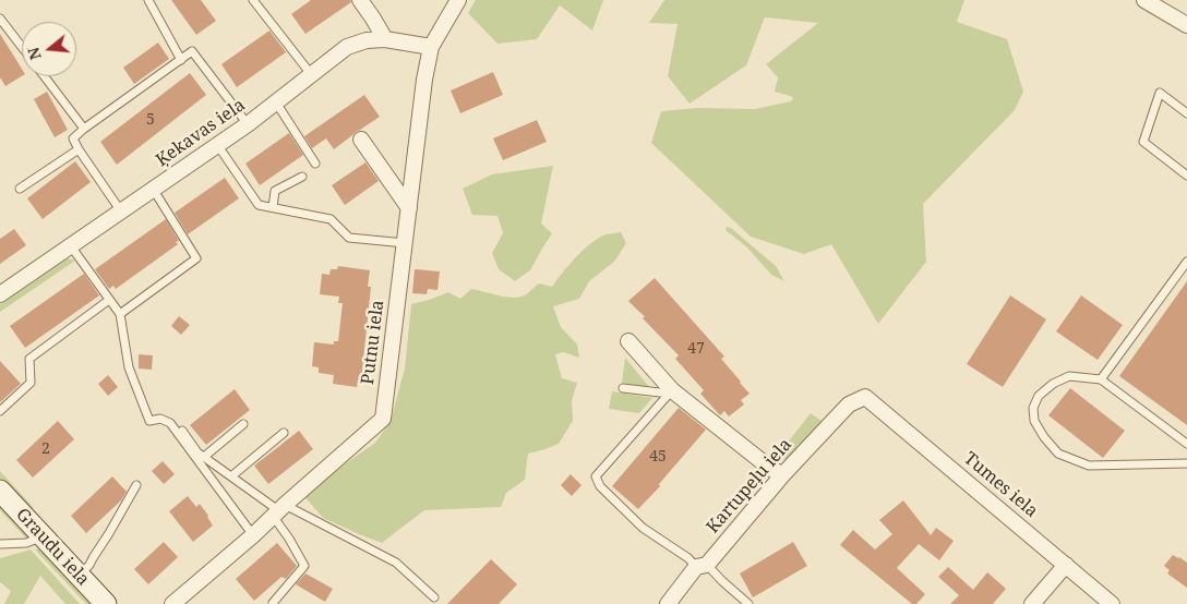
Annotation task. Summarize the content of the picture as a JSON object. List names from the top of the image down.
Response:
{
  "streets": {
    "main road": ["Graudu iela"],
    "street": [
      "Ķekavas iela",
      "Putnu iela",
      "Tumes iela",
      "Kartupeļu iela"
    ]
  },
  "crossings": [
    ["Ķekavas iela", "Putnu iela"],
    ["Tumes iela", "Kartupeļu iela"]
  ],
  "house_numbers": [
    "5",
    "47",
    "2",
    "45"
  ],
  "north": "left"
}
